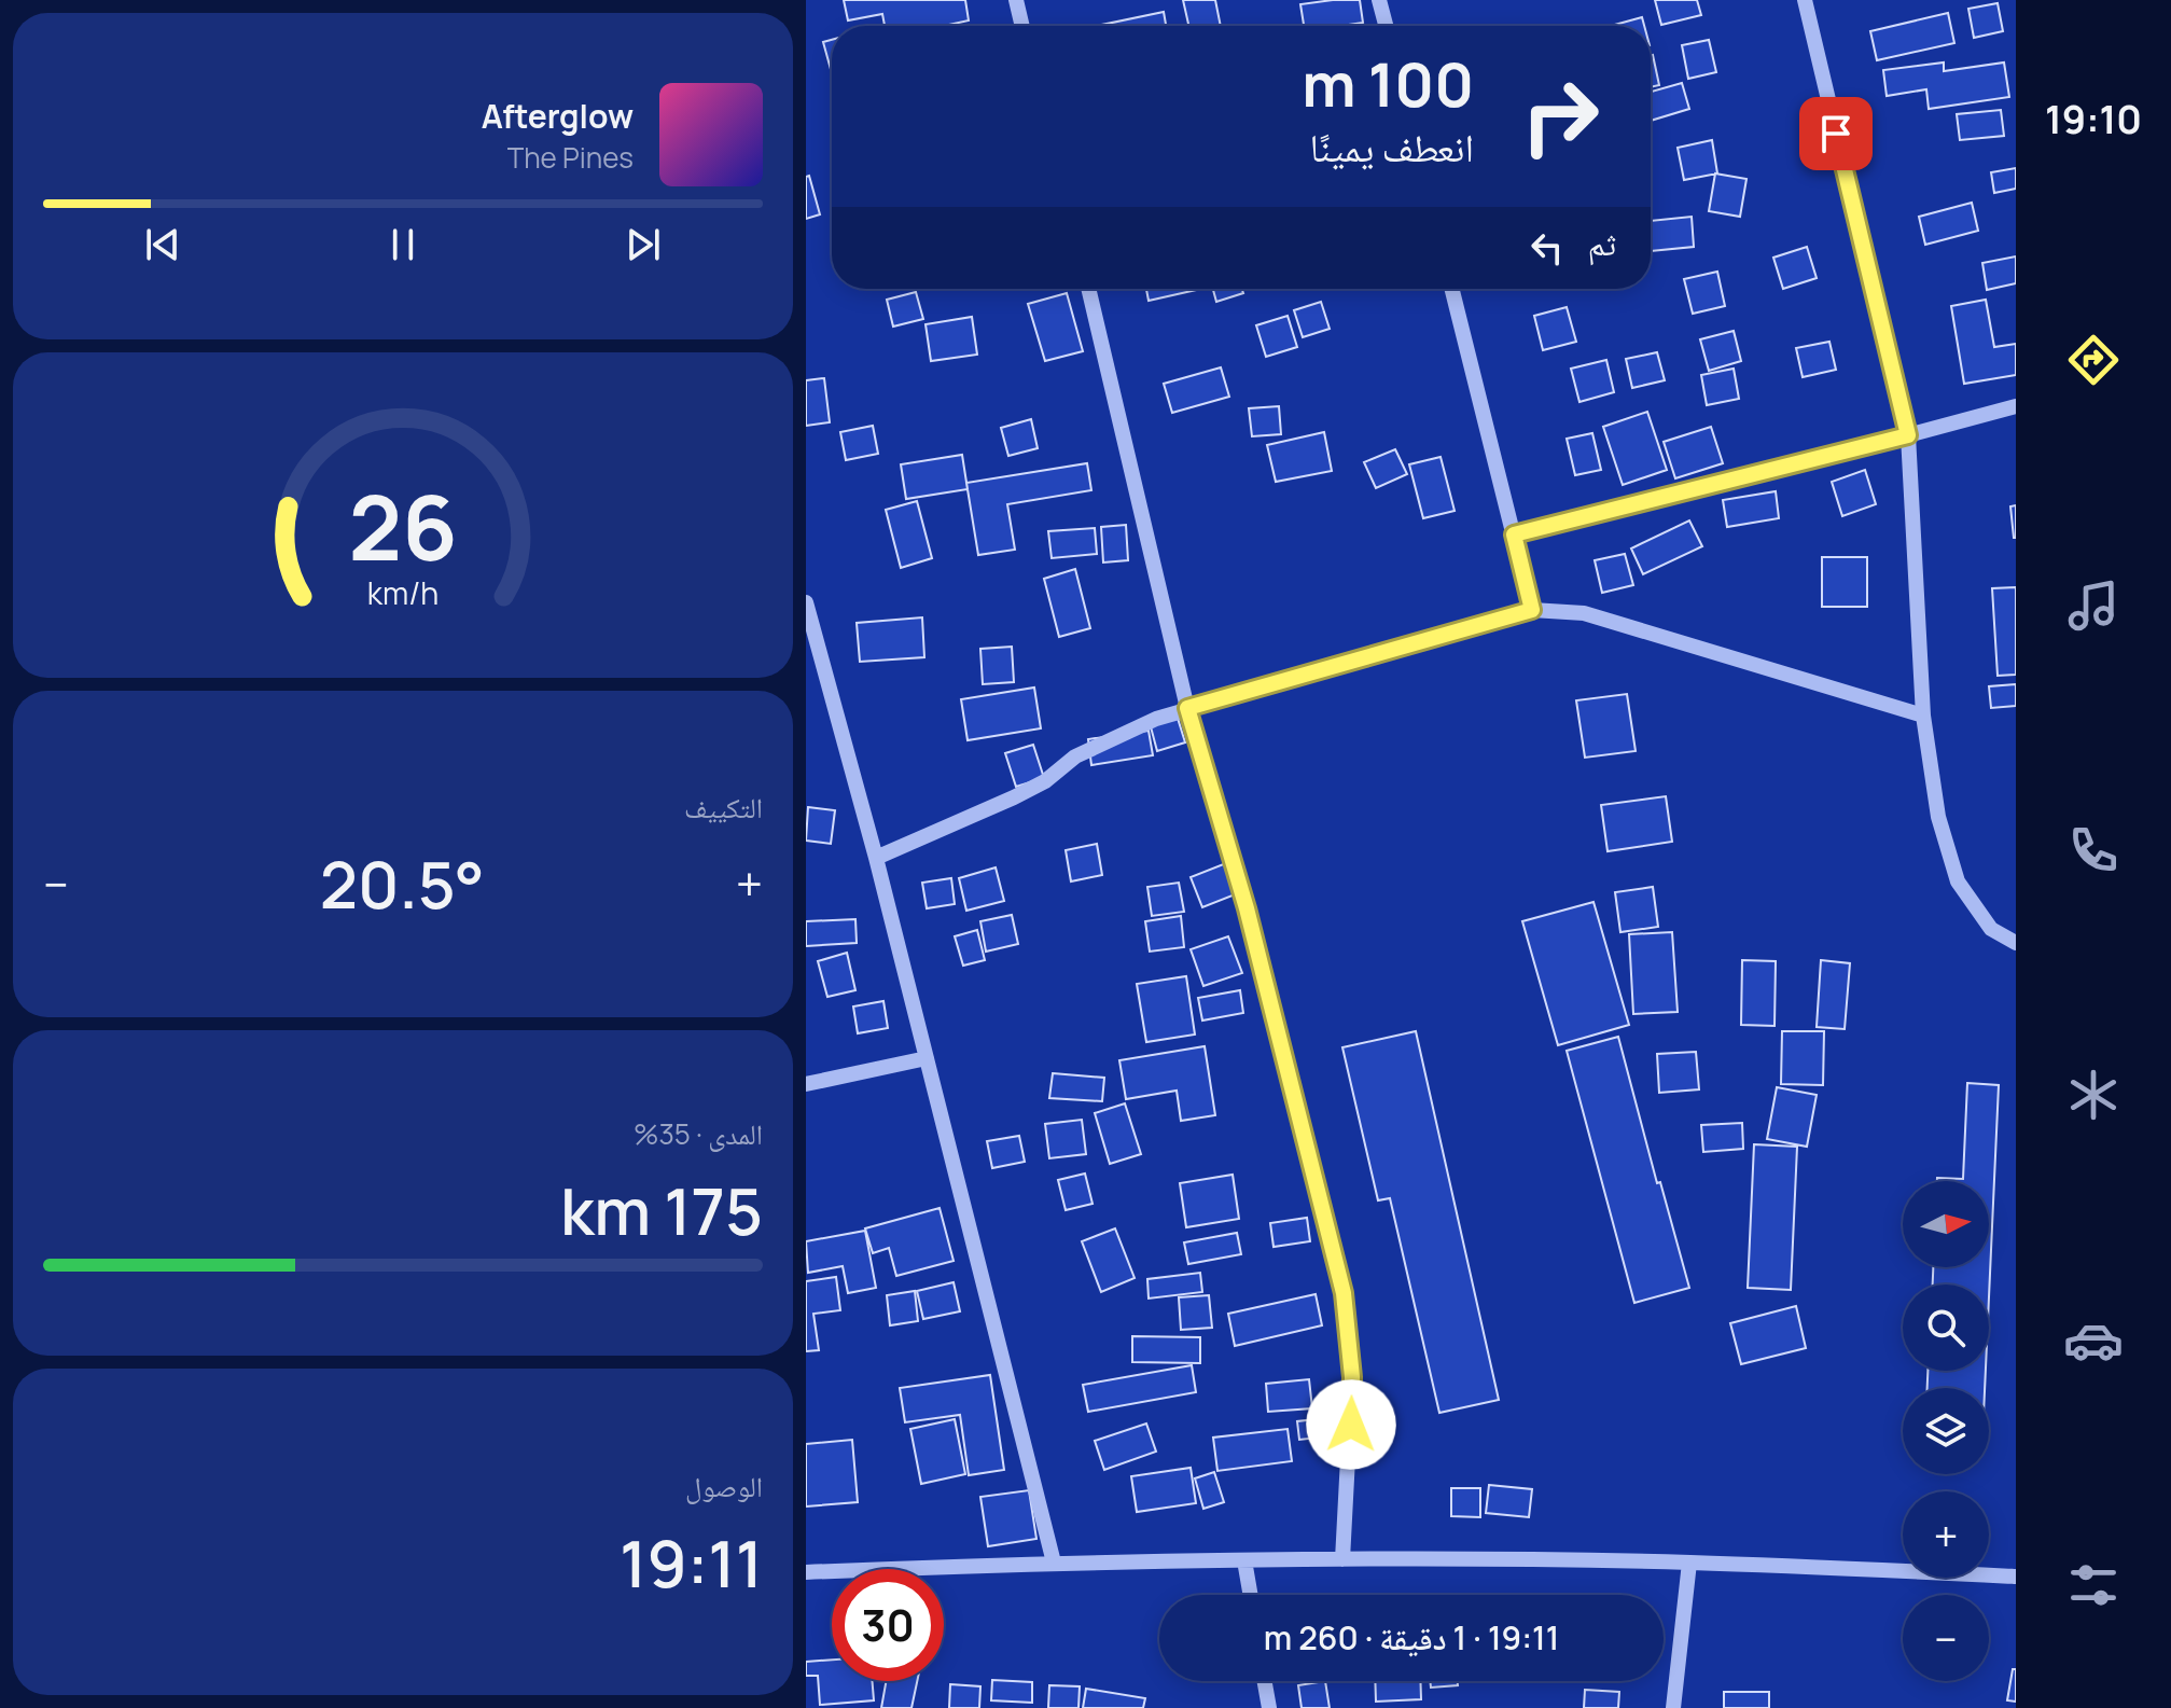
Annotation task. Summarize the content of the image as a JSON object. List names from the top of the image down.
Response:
{
  "north": "right",
  "page": {
    "tabs": "19:10",
    "turn": ["100 m", "انعطف يمينًا"],
    "song": ["Afterglow", "The Pines"],
    "then": "ثم",
    "tile": [
      "التكييف",
      ["المدى · 35%", "175 km"],
      ["الوصول", "19:11"]
    ],
    "heat": ["−", "20.5°", "+"],
    "map_buttons": ["+", "−"],
    "limit": "30",
    "trip": "19:11 · 1 دقيقة · 260 m",
    "gauge": ["26", "km/h"]
  }
}
